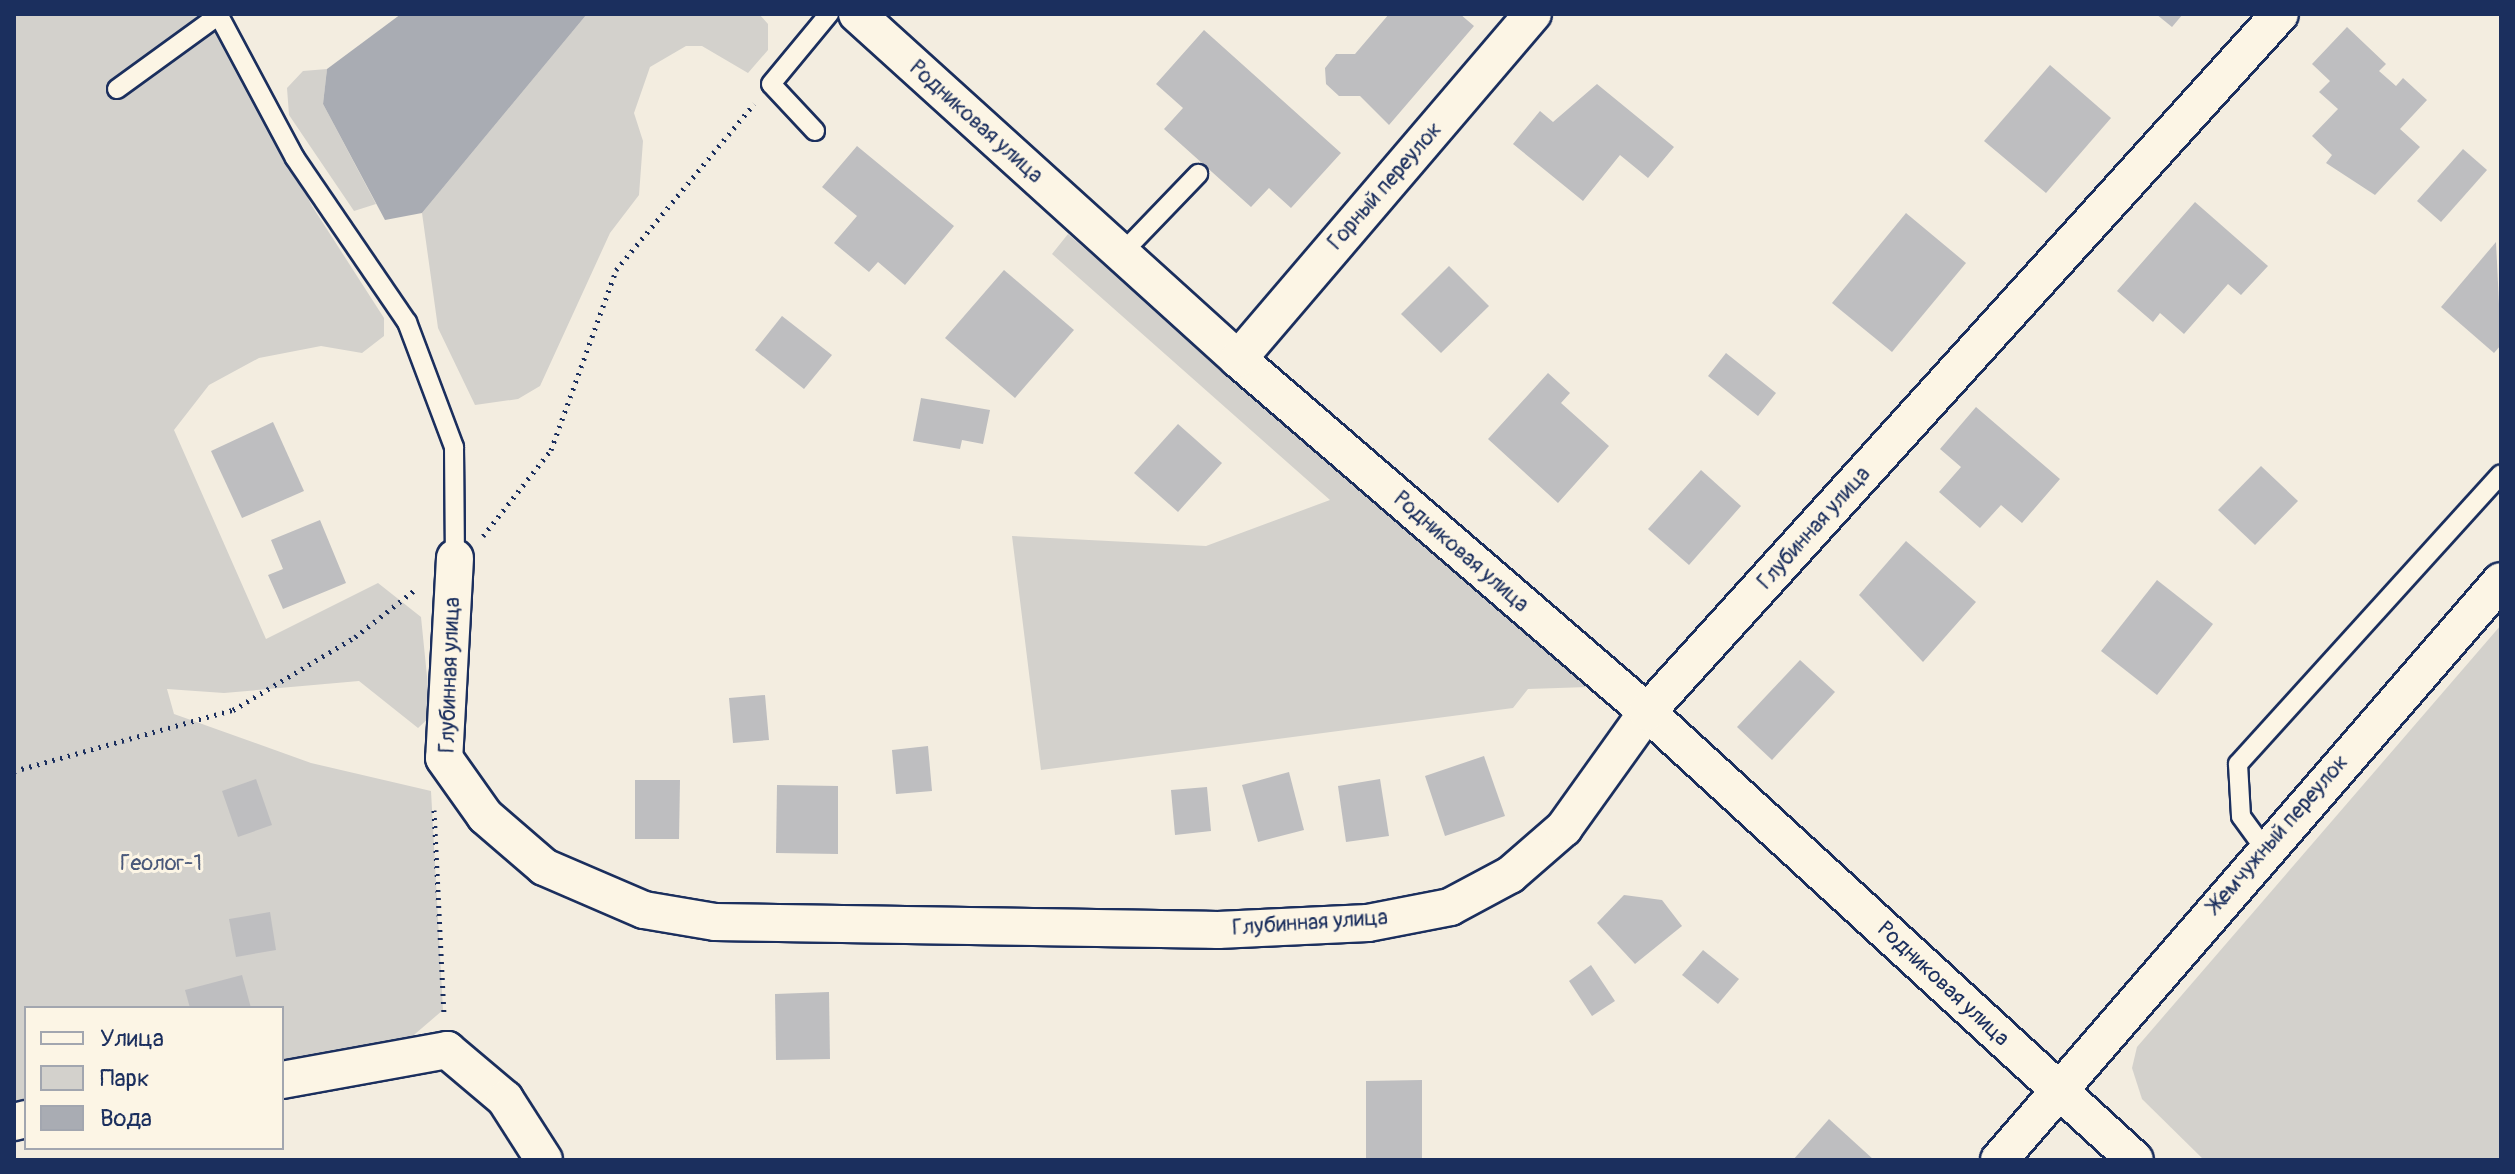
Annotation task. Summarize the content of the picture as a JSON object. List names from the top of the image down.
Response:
{
  "streets": {
    "street": [
      "Родниковая улица",
      "Горный переулок",
      "Глубинная улица",
      "Жемчужный переулок"
    ]
  },
  "crossings": [
    ["Родниковая улица", "Горный переулок"],
    ["Родниковая улица", "Глубинная улица"],
    ["Родниковая улица", "Жемчужный переулок"]
  ],
  "parks": ["Геолог-1"],
  "legend": ["Улица", "Парк", "Вода"]
}
